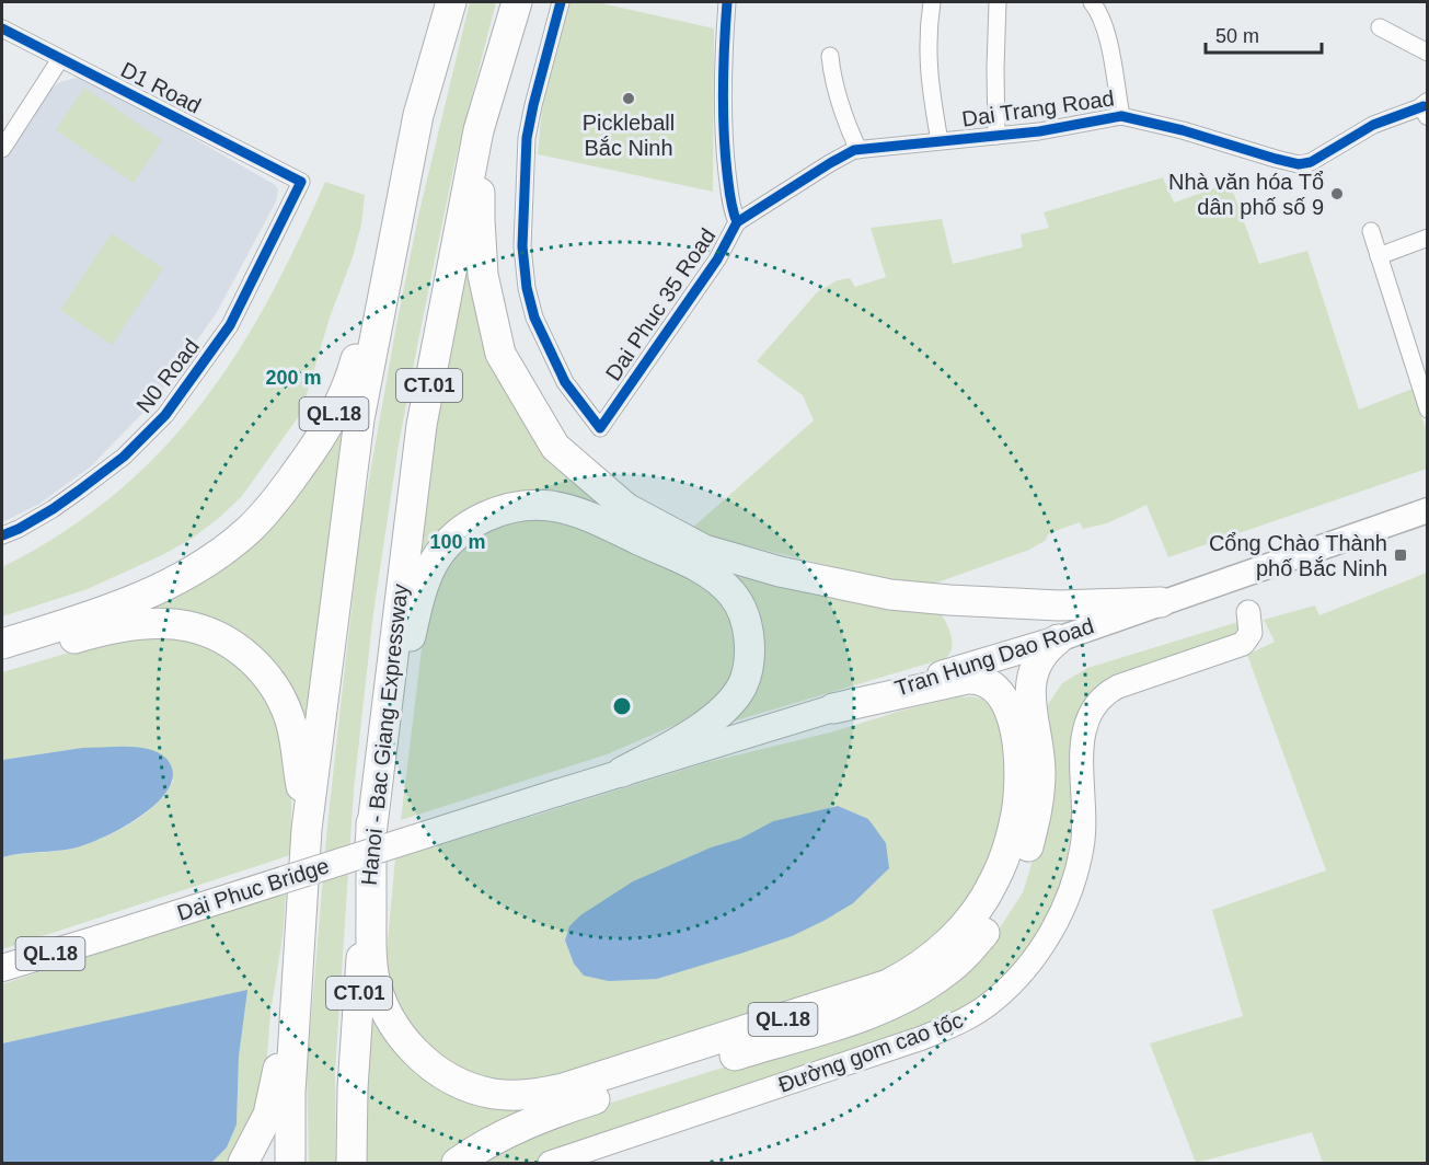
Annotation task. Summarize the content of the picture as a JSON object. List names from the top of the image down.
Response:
{
  "streets": {
    "highway": [
      "CT.01",
      "QL.18",
      "Tran Hung Dao Road",
      "Hanoi - Bac Giang Expressway",
      "Dai Phuc Bridge"
    ],
    "main road": ["Đường gom cao tốc"],
    "street": [
      "D1 Road",
      "Dai Trang Road",
      "Dai Phuc 35 Road",
      "N0 Road"
    ]
  },
  "crossings": [
    ["D1 Road", "N0 Road"],
    ["Dai Trang Road", "Dai Phuc 35 Road"],
    ["CT.01", "QL.18"],
    ["QL.18", "Tran Hung Dao Road"],
    ["QL.18", "Hanoi - Bac Giang Expressway"],
    ["Tran Hung Dao Road", "Dai Phuc Bridge"]
  ],
  "places": {
    "other": ["Pickleball Bắc Ninh", "Nhà văn hóa Tổ dân phố số 9"],
    "transit": ["Cổng Chào Thành phố Bắc Ninh"]
  },
  "scale_bar": "50 m",
  "rings": ["200 m", "100 m"]
}
